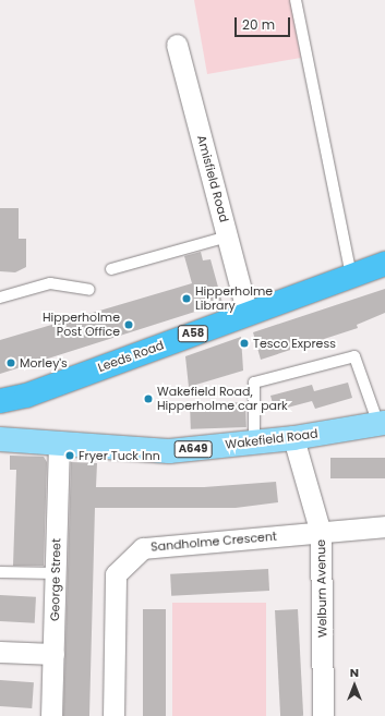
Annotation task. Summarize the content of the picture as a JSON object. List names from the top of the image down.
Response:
{
  "streets": {
    "highway": ["A58", "Leeds Road"],
    "main road": ["Wakefield Road", "A649"],
    "street": [
      "Amisfield Road",
      "Sandholme Crescent",
      "George Street",
      "Welburn Avenue"
    ]
  },
  "crossings": [
    ["Amisfield Road", "Leeds Road"],
    ["Wakefield Road", "George Street"],
    ["Wakefield Road", "Welburn Avenue"],
    ["Sandholme Crescent", "Welburn Avenue"]
  ],
  "places": [
    "Hipperholme Library",
    "Hipperholme Post Office",
    "Tesco Express",
    "Morley's",
    "Wakefield Road, Hipperholme car park",
    "Fryer Tuck Inn"
  ],
  "scale_bar": "20 m",
  "north": "top"
}
